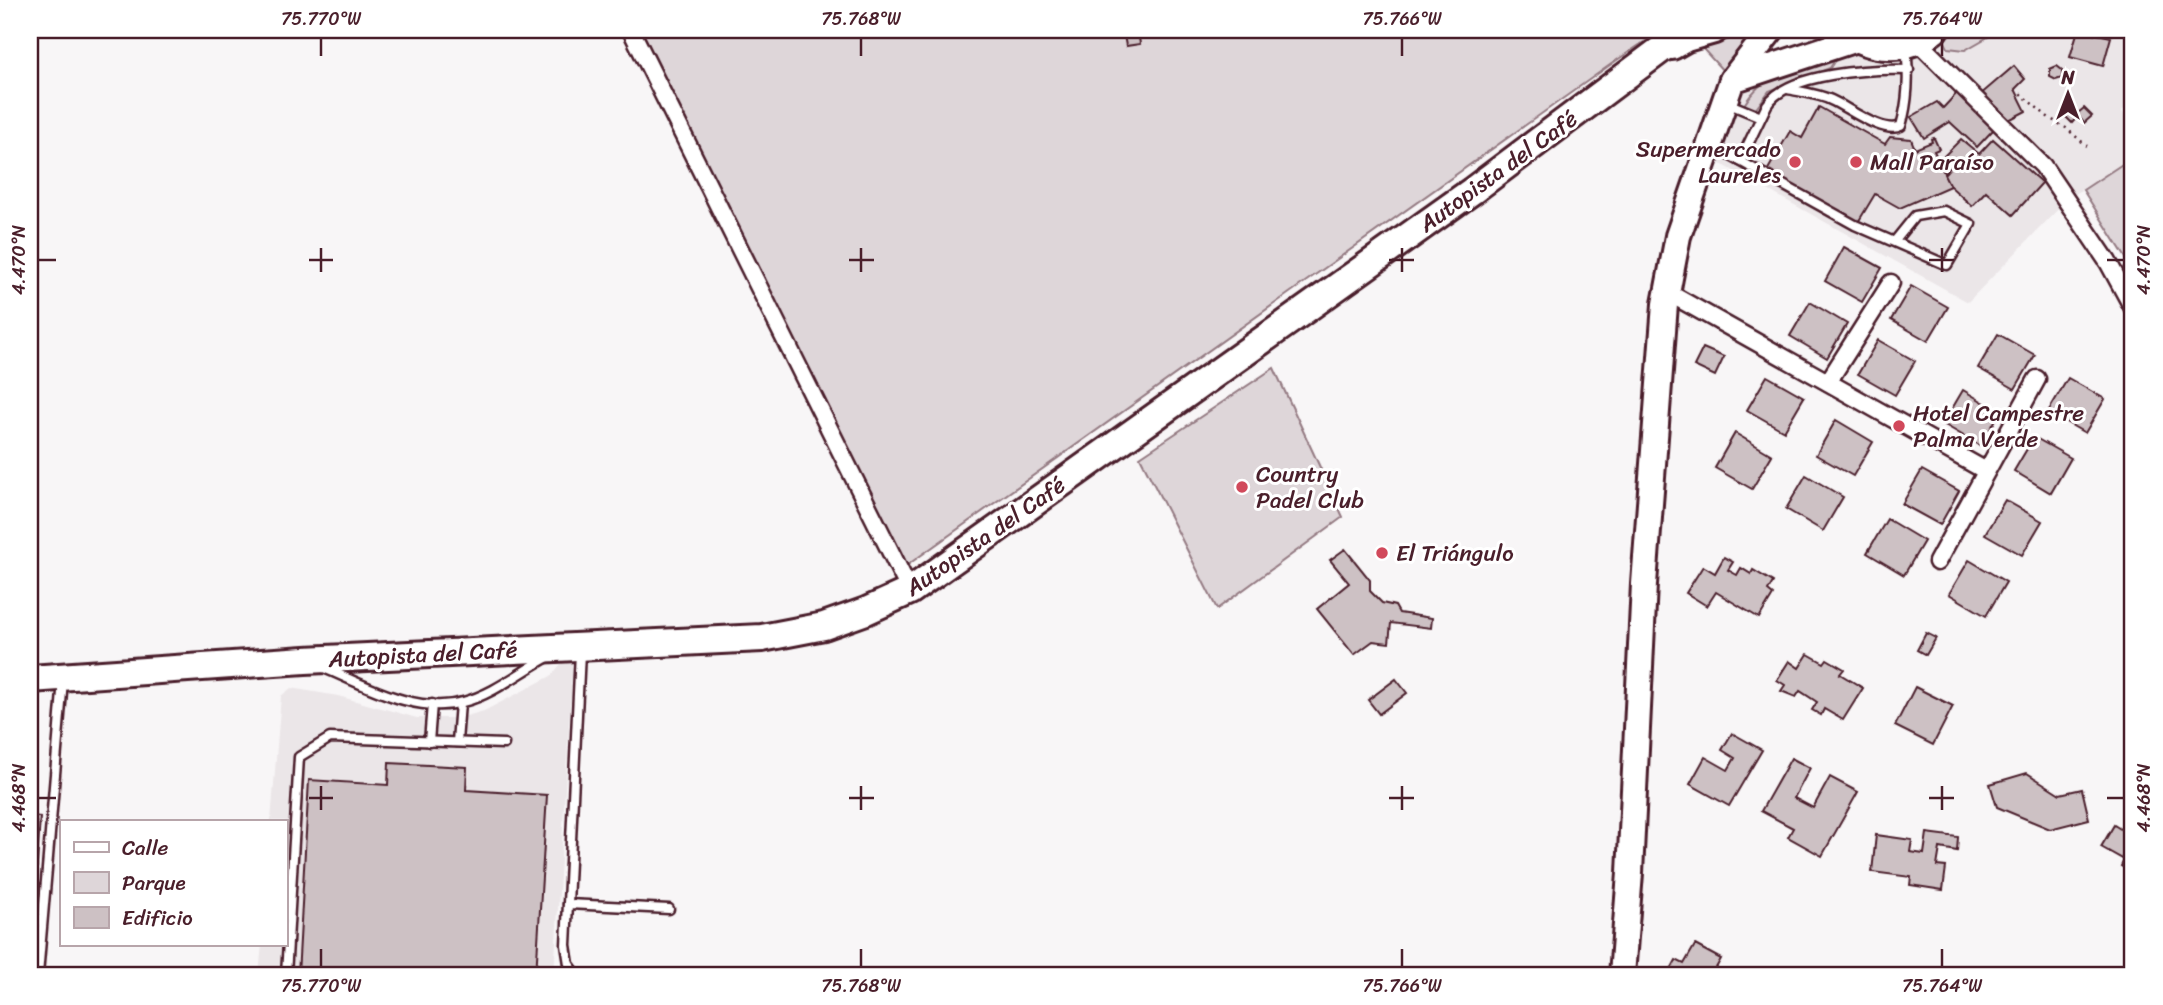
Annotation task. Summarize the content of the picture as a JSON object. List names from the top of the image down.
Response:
{
  "streets": {
    "highway": ["Autopista del Café"]
  },
  "places": [
    "Supermercado Laureles",
    "Mall Paraíso",
    "Hotel Campestre Palma Verde",
    "Country Padel Club",
    "El Triángulo"
  ],
  "legend": ["Calle", "Parque", "Edificio"],
  "north": "top",
  "coordinates": [
    "75.770°W",
    "75.768°W",
    "75.766°W",
    "75.764°W",
    "4.470°N",
    "4.468°N"
  ]
}
